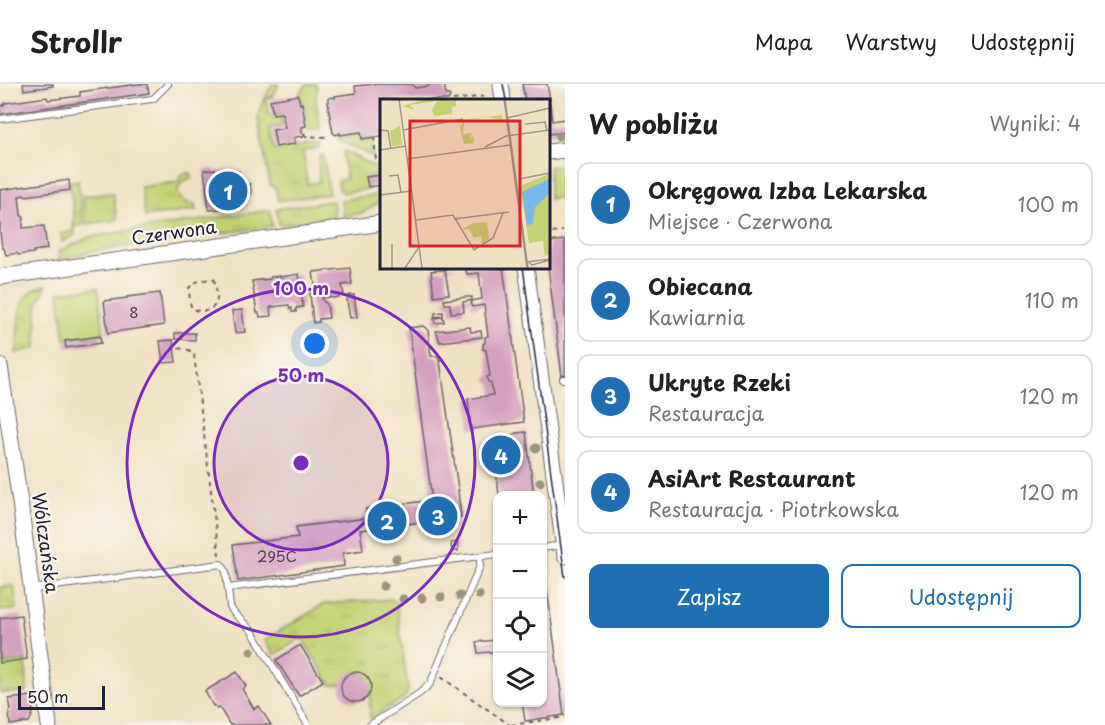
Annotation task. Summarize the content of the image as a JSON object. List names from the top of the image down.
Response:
{
  "streets": {
    "street": ["Czerwona", "Wólczańska"]
  },
  "house_numbers": ["8", "295C"],
  "scale_bar": "50 m",
  "page": {
    "header": "Strollr",
    "nav": ["Mapa", "Warstwy", "Udostępnij"],
    "heading": ["W pobliżu", "Wyniki: 4"],
    "list": [
      {
        "mark": "1",
        "name": "Okręgowa Izba Lekarska",
        "note": "Miejsce · Czerwona",
        "value": "100 m"
      },
      {
        "mark": "2",
        "name": "Obiecana",
        "note": "Kawiarnia",
        "value": "110 m"
      },
      {
        "mark": "3",
        "name": "Ukryte Rzeki",
        "note": "Restauracja",
        "value": "120 m"
      },
      {
        "mark": "4",
        "name": "AsiArt Restaurant",
        "note": "Restauracja · Piotrkowska",
        "value": "120 m"
      }
    ],
    "pins": [
      "1",
      "4",
      "3",
      "2"
    ],
    "map_buttons": ["+", "−"],
    "buttons": ["Zapisz", "Udostępnij"],
    "scale": "50 m"
  },
  "rings": ["100 m", "50 m"]
}
